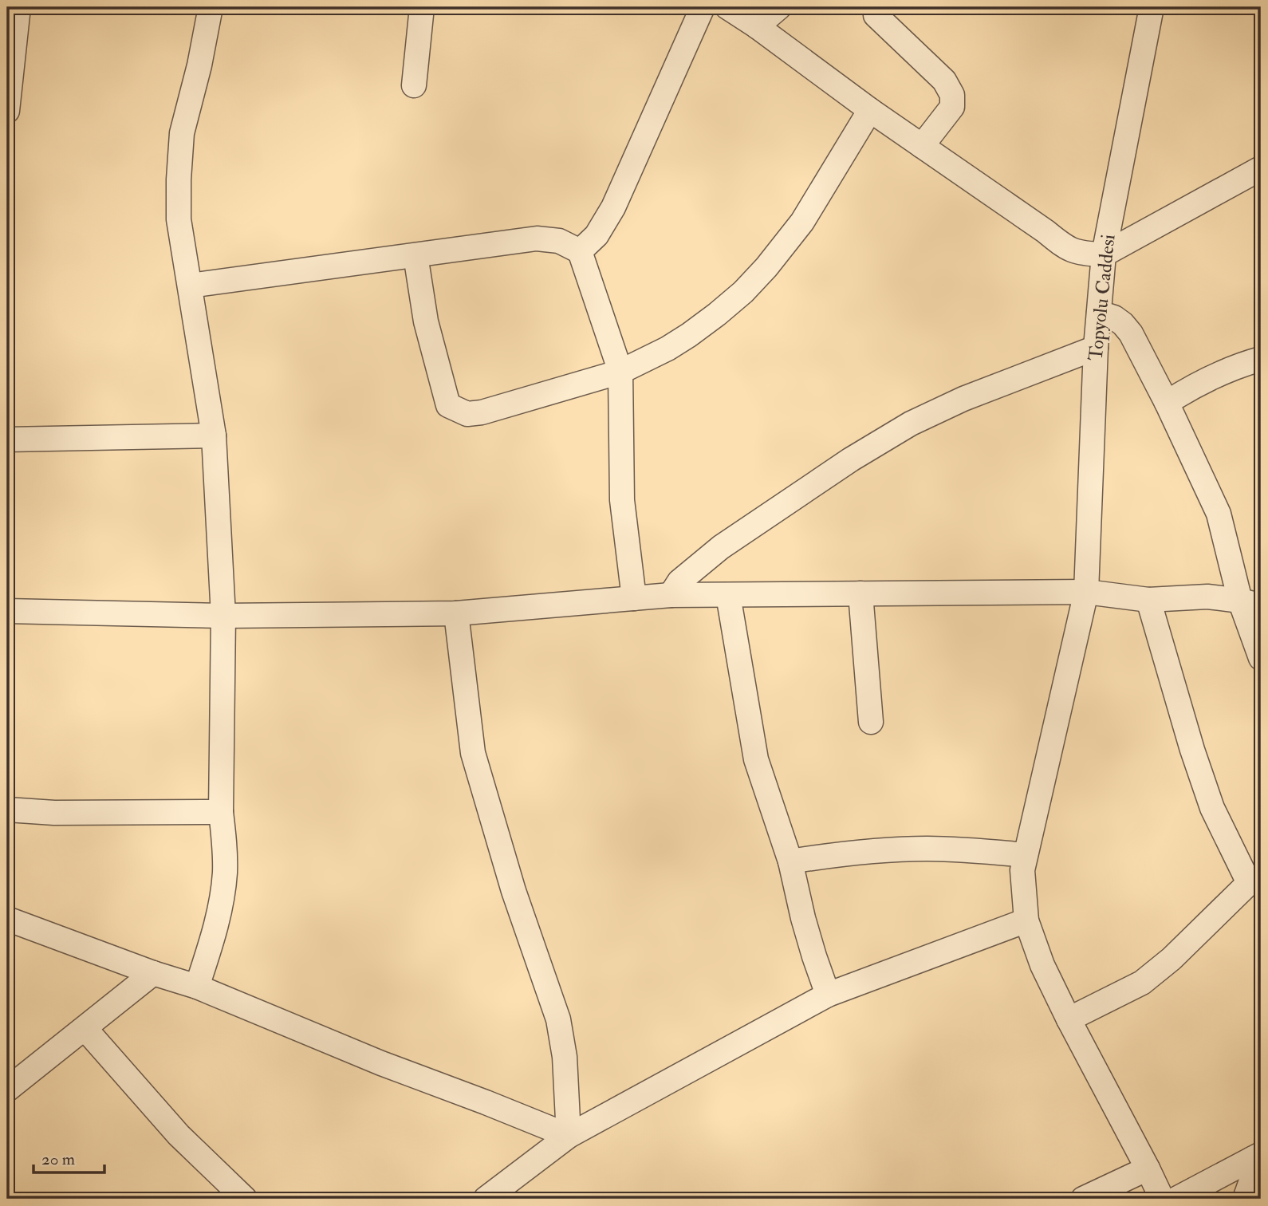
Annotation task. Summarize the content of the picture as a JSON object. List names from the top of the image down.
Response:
{
  "streets": {
    "street": ["Topyolu Caddesi"]
  },
  "scale_bar": "20 m"
}
